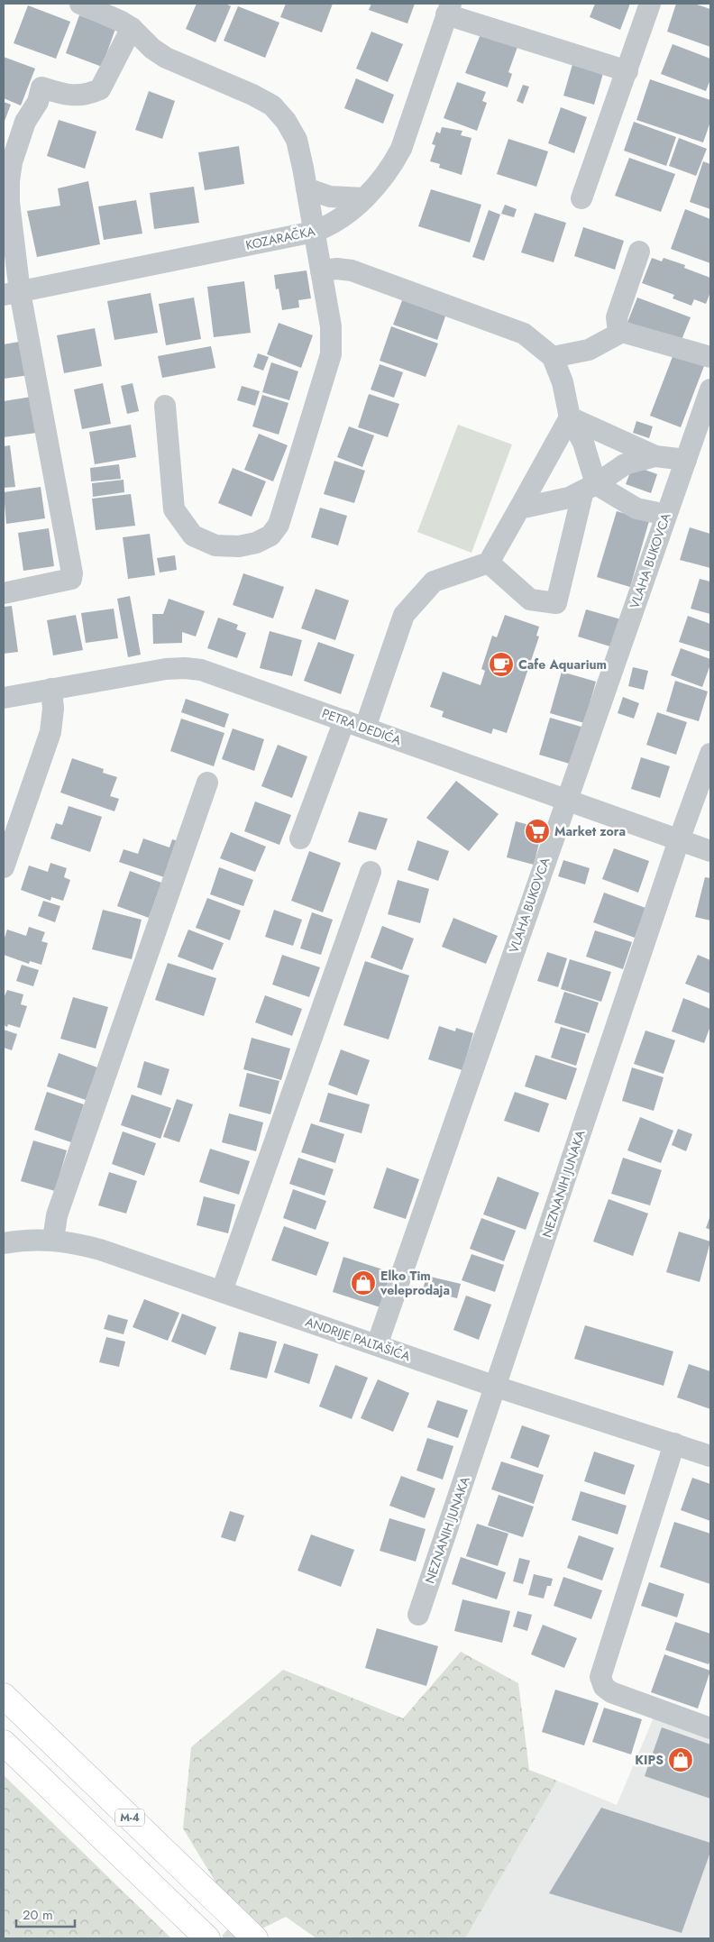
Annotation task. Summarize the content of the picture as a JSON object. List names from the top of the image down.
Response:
{
  "streets": {
    "main road": ["M-4"],
    "street": [
      "KOZARAČKA",
      "VLAHA BUKOVCA",
      "PETRA DEDIĆA",
      "NEZNANIH JUNAKA",
      "ANDRIJE PALTAŠIĆA"
    ]
  },
  "crossings": [
    ["VLAHA BUKOVCA", "PETRA DEDIĆA"],
    ["VLAHA BUKOVCA", "ANDRIJE PALTAŠIĆA"],
    ["PETRA DEDIĆA", "NEZNANIH JUNAKA"],
    ["NEZNANIH JUNAKA", "ANDRIJE PALTAŠIĆA"]
  ],
  "places": {
    "cafe": ["Cafe Aquarium"],
    "supermarket": ["Market zora"],
    "shop": ["Elko Tim veleprodaja", "KIPS"]
  },
  "scale_bar": "20 m"
}
